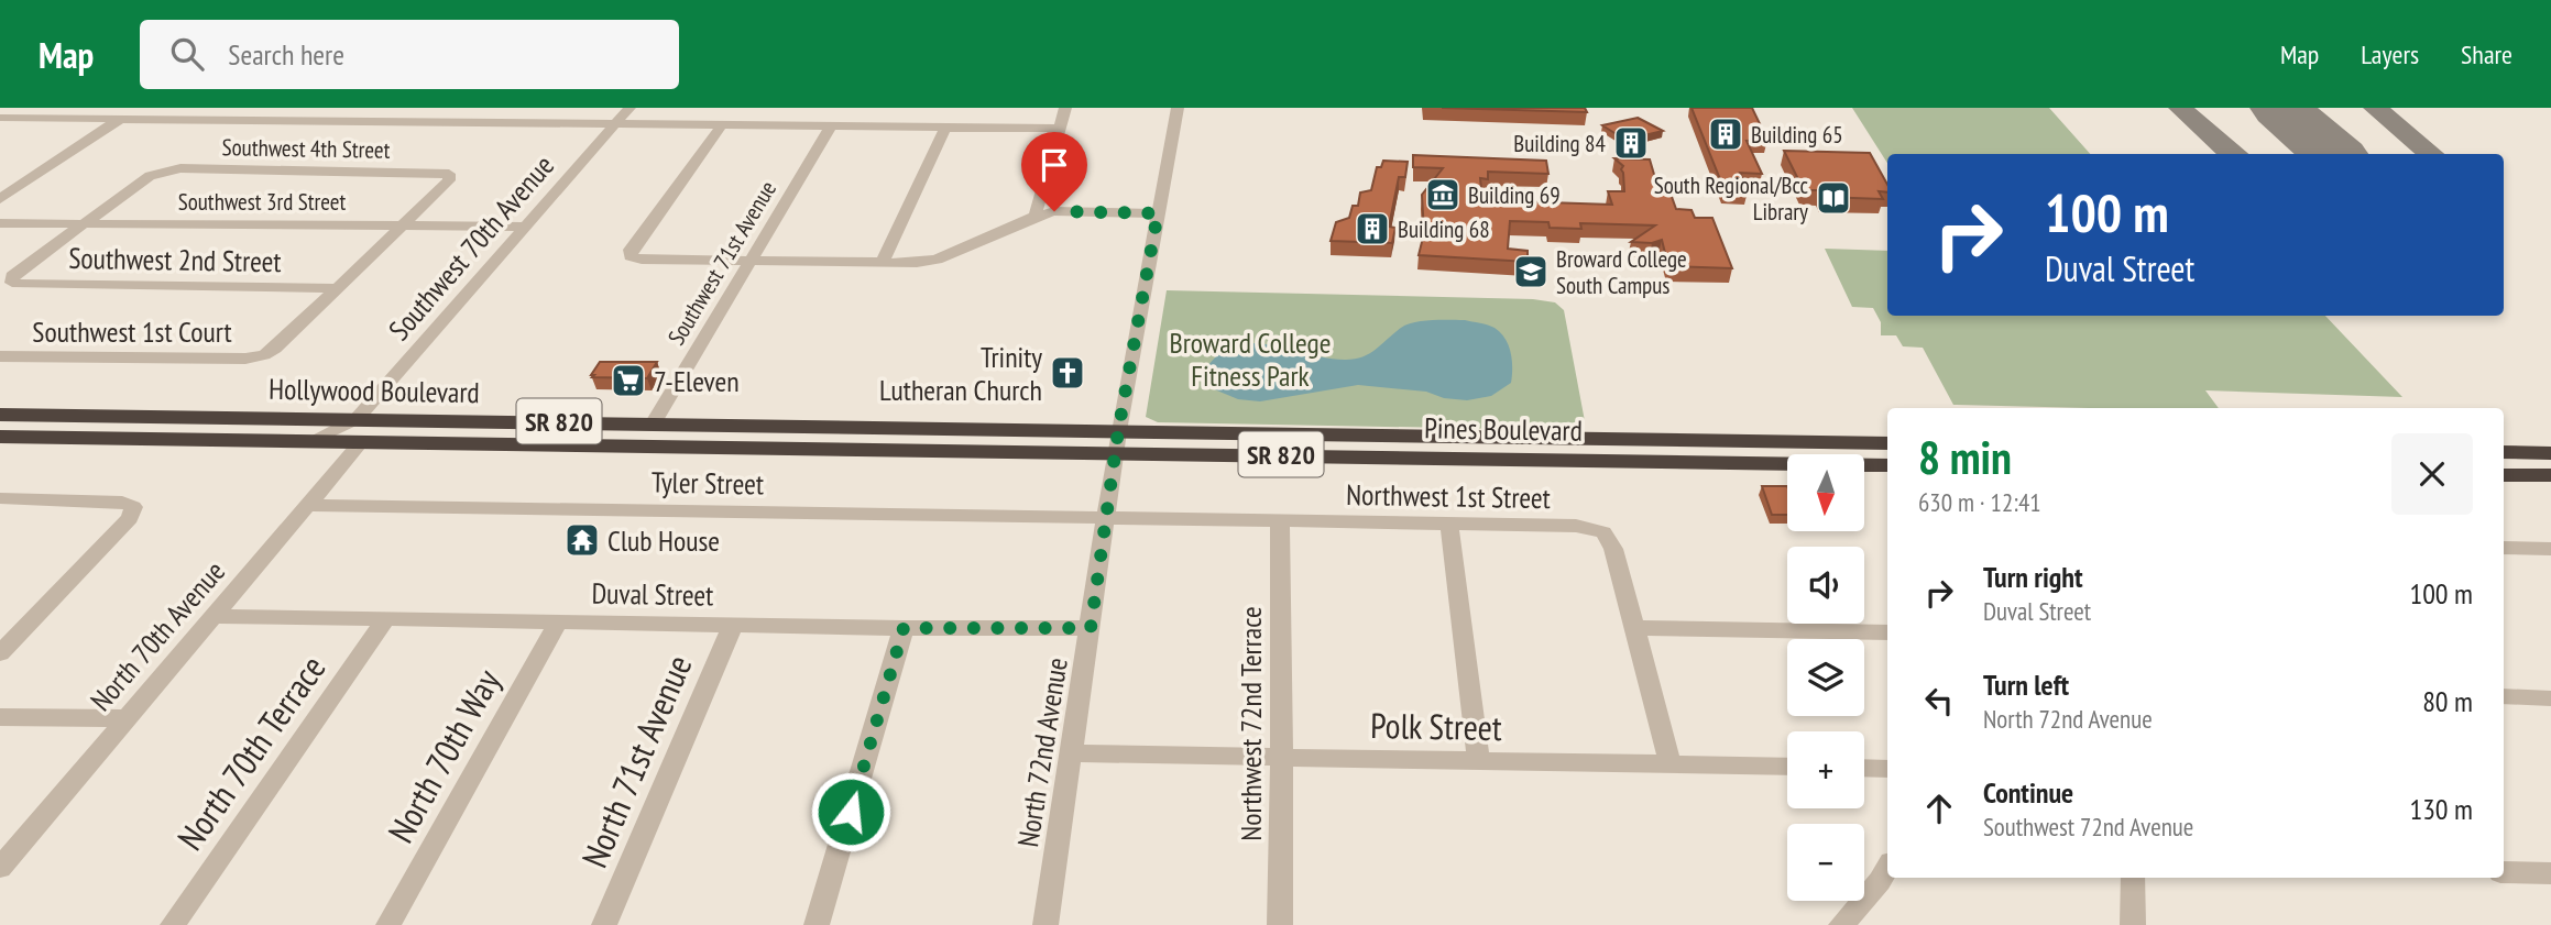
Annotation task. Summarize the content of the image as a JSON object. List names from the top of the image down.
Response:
{
  "streets": {
    "highway": ["Hollywood Boulevard", "SR 820", "Pines Boulevard"],
    "street": [
      "Southwest 4th Street",
      "Southwest 3rd Street",
      "Southwest 70th Avenue",
      "Southwest 2nd Street",
      "Southwest 71st Avenue",
      "Southwest 1st Court",
      "Tyler Street",
      "Northwest 1st Street",
      "Duval Street",
      "North 70th Avenue",
      "Northwest 72nd Terrace",
      "Polk Street",
      "North 70th Terrace",
      "North 72nd Avenue",
      "North 70th Way",
      "North 71st Avenue"
    ]
  },
  "crossings": [
    ["Southwest 4th Street", "Southwest 3rd Street"],
    ["Southwest 4th Street", "Southwest 2nd Street"],
    ["Southwest 3rd Street", "Southwest 70th Avenue"],
    ["Southwest 3rd Street", "Southwest 2nd Street"],
    ["Southwest 70th Avenue", "Hollywood Boulevard"],
    ["Southwest 2nd Street", "Southwest 1st Court"],
    ["Southwest 71st Avenue", "Hollywood Boulevard"],
    ["Hollywood Boulevard", "Pines Boulevard"],
    ["Hollywood Boulevard", "North 70th Avenue"],
    ["Hollywood Boulevard", "North 72nd Avenue"],
    ["Pines Boulevard", "North 72nd Avenue"],
    ["Tyler Street", "Northwest 1st Street"],
    ["Tyler Street", "North 70th Avenue"],
    ["Tyler Street", "North 72nd Avenue"],
    ["Northwest 1st Street", "Northwest 72nd Terrace"],
    ["Northwest 1st Street", "North 72nd Avenue"],
    ["Duval Street", "North 70th Avenue"],
    ["Duval Street", "North 70th Terrace"],
    ["Duval Street", "North 72nd Avenue"],
    ["Duval Street", "North 70th Way"],
    ["Duval Street", "North 71st Avenue"],
    ["Northwest 72nd Terrace", "Polk Street"],
    ["Polk Street", "North 72nd Avenue"]
  ],
  "parks": ["Broward College Fitness Park"],
  "places": {
    "building": ["Building 65", "Building 84", "Building 68"],
    "museum": ["Building 69"],
    "library": ["South Regional/Bcc Library"],
    "school or university": ["Broward College South Campus"],
    "church": ["Trinity Lutheran Church"],
    "supermarket": ["7-Eleven"],
    "temple": ["Club House"]
  },
  "north": "bottom",
  "page": {
    "header": "Map",
    "search": "Search here",
    "nav": ["Map", "Layers", "Share"],
    "turn": ["100 m", "Duval Street"],
    "heading": ["8 min", "630 m · 12:41"],
    "map_buttons": ["+", "−"],
    "list": [
      {
        "name": "Turn right",
        "note": "Duval Street",
        "value": "100 m"
      },
      {
        "name": "Turn left",
        "note": "North 72nd Avenue",
        "value": "80 m"
      },
      {
        "name": "Continue",
        "note": "Southwest 72nd Avenue",
        "value": "130 m"
      }
    ]
  }
}
